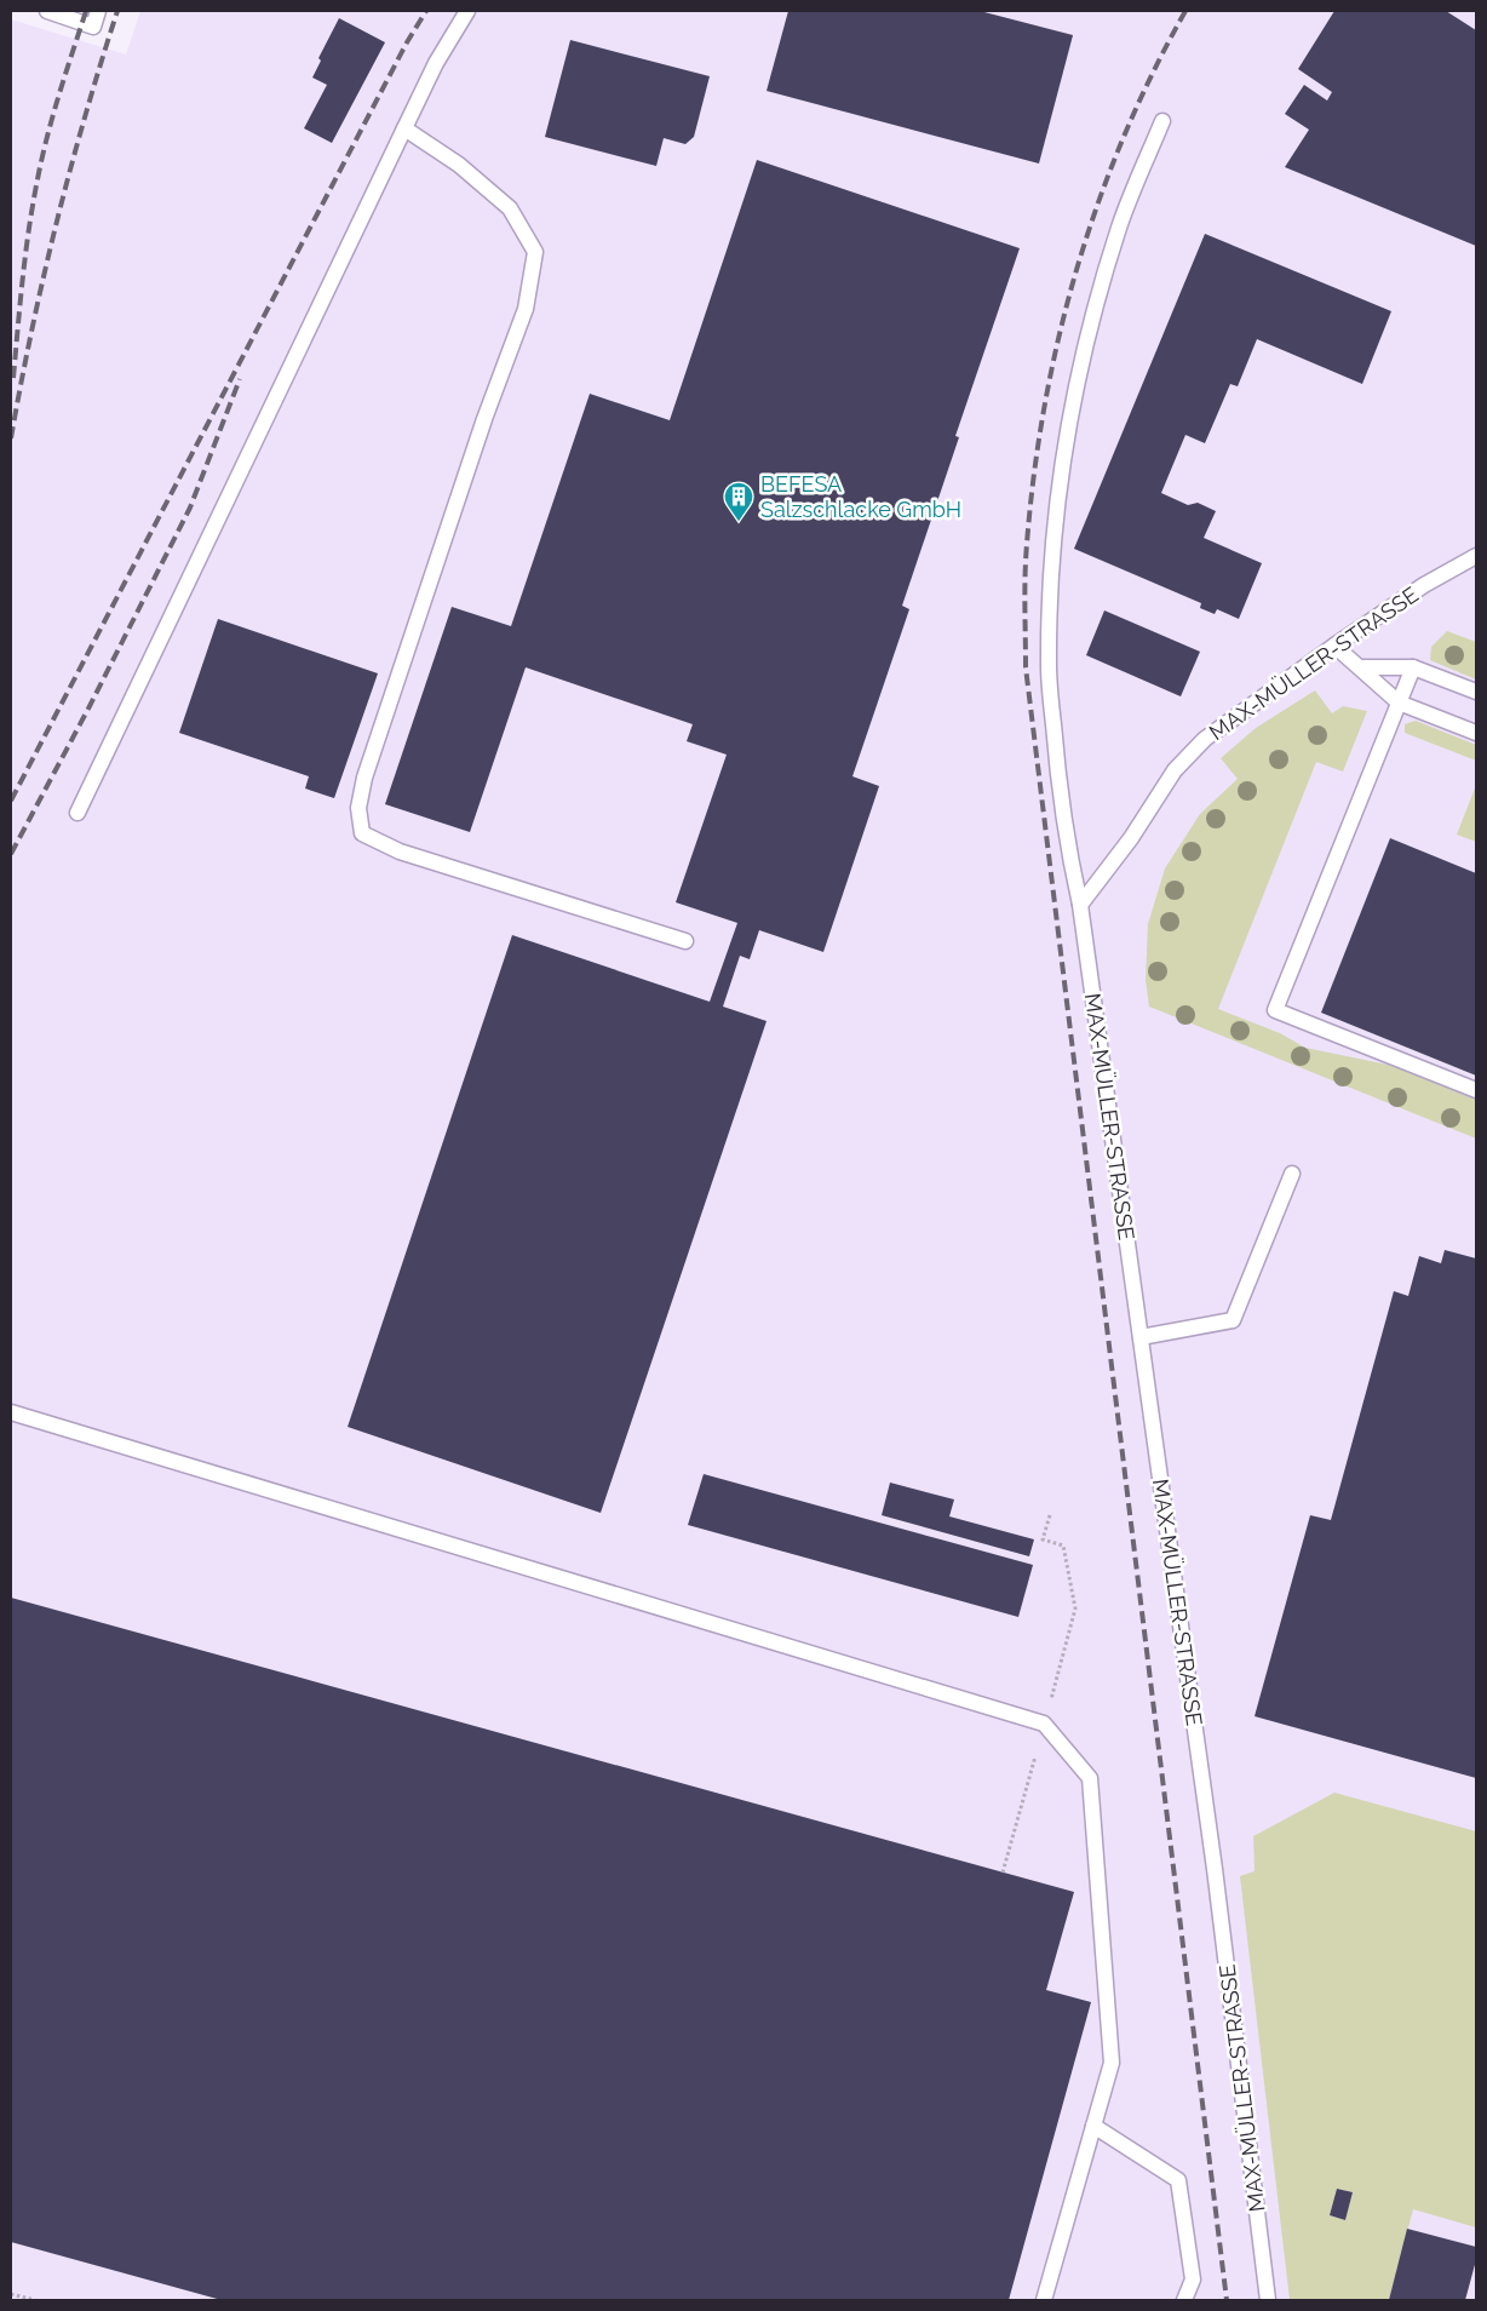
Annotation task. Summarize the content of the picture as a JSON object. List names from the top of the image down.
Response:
{
  "streets": {
    "lane": ["MAX-MÜLLER-STRASSE"]
  },
  "places": {
    "building": ["BEFESA Salzschlacke GmbH"]
  }
}
